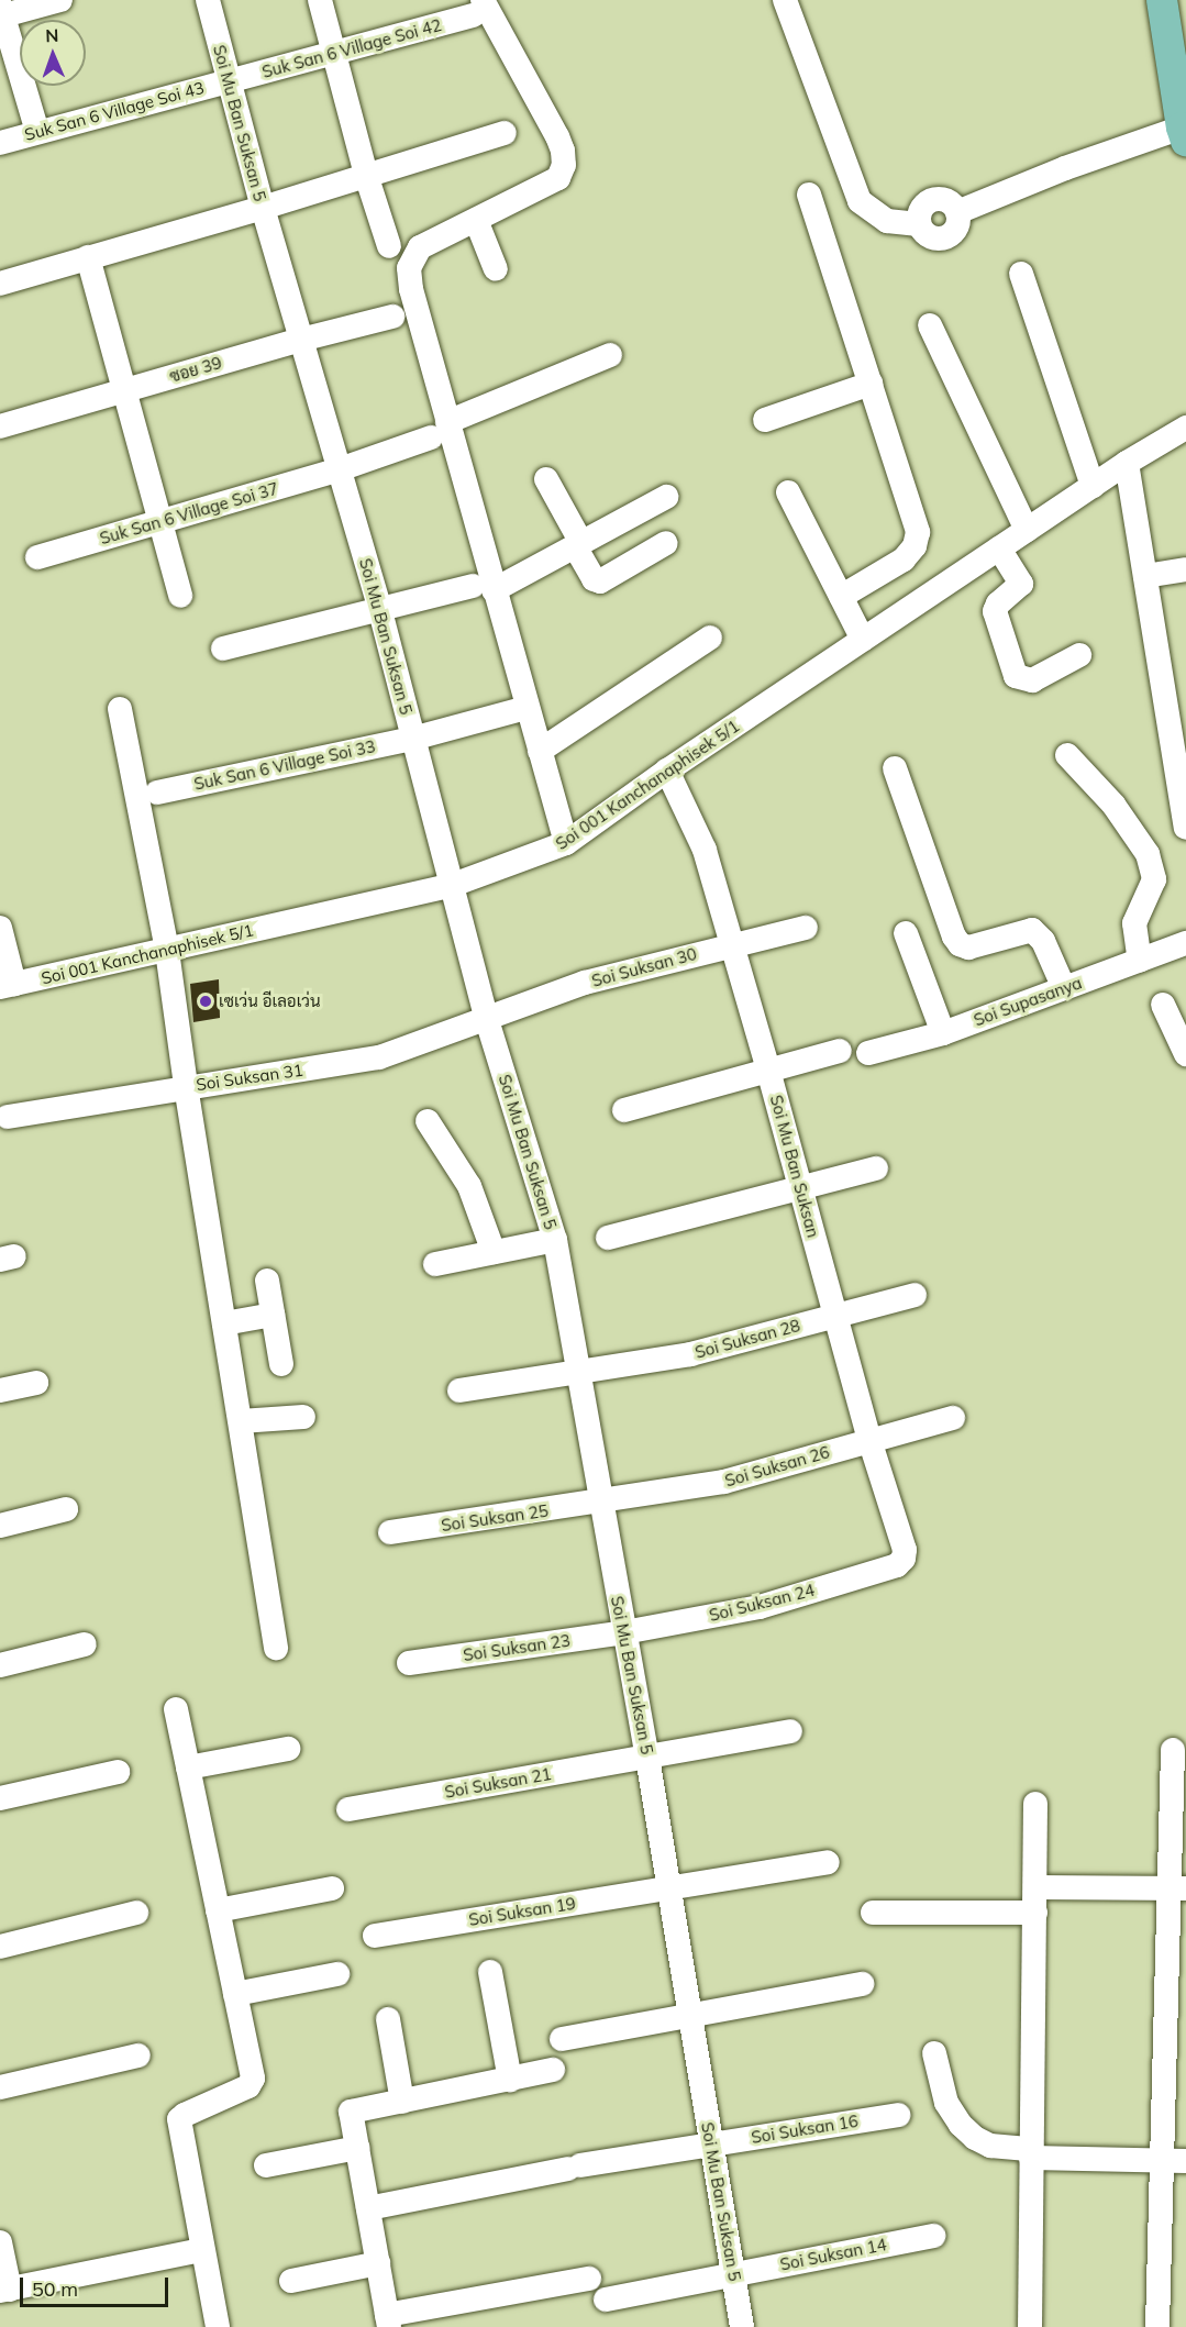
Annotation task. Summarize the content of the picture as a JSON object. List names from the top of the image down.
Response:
{
  "streets": {
    "street": [
      "Suk San 6 Village Soi 42",
      "Suk San 6 Village Soi 43",
      "Soi Mu Ban Suksan 5",
      "ซอย 39",
      "Suk San 6 Village Soi 37",
      "Suk San 6 Village Soi 33",
      "Soi 001 Kanchanaphisek 5/1",
      "Soi Suksan 30",
      "Soi Supasanya",
      "Soi Suksan 31",
      "Soi Mu Ban Suksan",
      "Soi Suksan 28",
      "Soi Suksan 26",
      "Soi Suksan 25",
      "Soi Suksan 24",
      "Soi Suksan 23",
      "Soi Suksan 21",
      "Soi Suksan 19",
      "Soi Suksan 16",
      "Soi Suksan 14"
    ]
  },
  "crossings": [
    ["Suk San 6 Village Soi 42", "Suk San 6 Village Soi 43"],
    ["Suk San 6 Village Soi 42", "Soi Mu Ban Suksan 5"],
    ["Suk San 6 Village Soi 43", "Soi Mu Ban Suksan 5"],
    ["Soi Mu Ban Suksan 5", "ซอย 39"],
    ["Soi Mu Ban Suksan 5", "Suk San 6 Village Soi 37"],
    ["Soi Mu Ban Suksan 5", "Suk San 6 Village Soi 33"],
    ["Soi Mu Ban Suksan 5", "Soi 001 Kanchanaphisek 5/1"],
    ["Soi Mu Ban Suksan 5", "Soi Suksan 30"],
    ["Soi Mu Ban Suksan 5", "Soi Suksan 31"],
    ["Soi Mu Ban Suksan 5", "Soi Suksan 28"],
    ["Soi Mu Ban Suksan 5", "Soi Suksan 26"],
    ["Soi Mu Ban Suksan 5", "Soi Suksan 25"],
    ["Soi Mu Ban Suksan 5", "Soi Suksan 24"],
    ["Soi Mu Ban Suksan 5", "Soi Suksan 23"],
    ["Soi Mu Ban Suksan 5", "Soi Suksan 21"],
    ["Soi Mu Ban Suksan 5", "Soi Suksan 19"],
    ["Soi Mu Ban Suksan 5", "Soi Suksan 16"],
    ["Soi Mu Ban Suksan 5", "Soi Suksan 14"],
    ["Soi 001 Kanchanaphisek 5/1", "Soi Mu Ban Suksan"],
    ["Soi Suksan 30", "Soi Suksan 31"],
    ["Soi Suksan 30", "Soi Mu Ban Suksan"],
    ["Soi Mu Ban Suksan", "Soi Suksan 28"],
    ["Soi Mu Ban Suksan", "Soi Suksan 26"],
    ["Soi Mu Ban Suksan", "Soi Suksan 24"],
    ["Soi Suksan 26", "Soi Suksan 25"],
    ["Soi Suksan 24", "Soi Suksan 23"]
  ],
  "places": ["เซเว่น อีเลอเว่น"],
  "scale_bar": "50 m",
  "north": "top"
}
